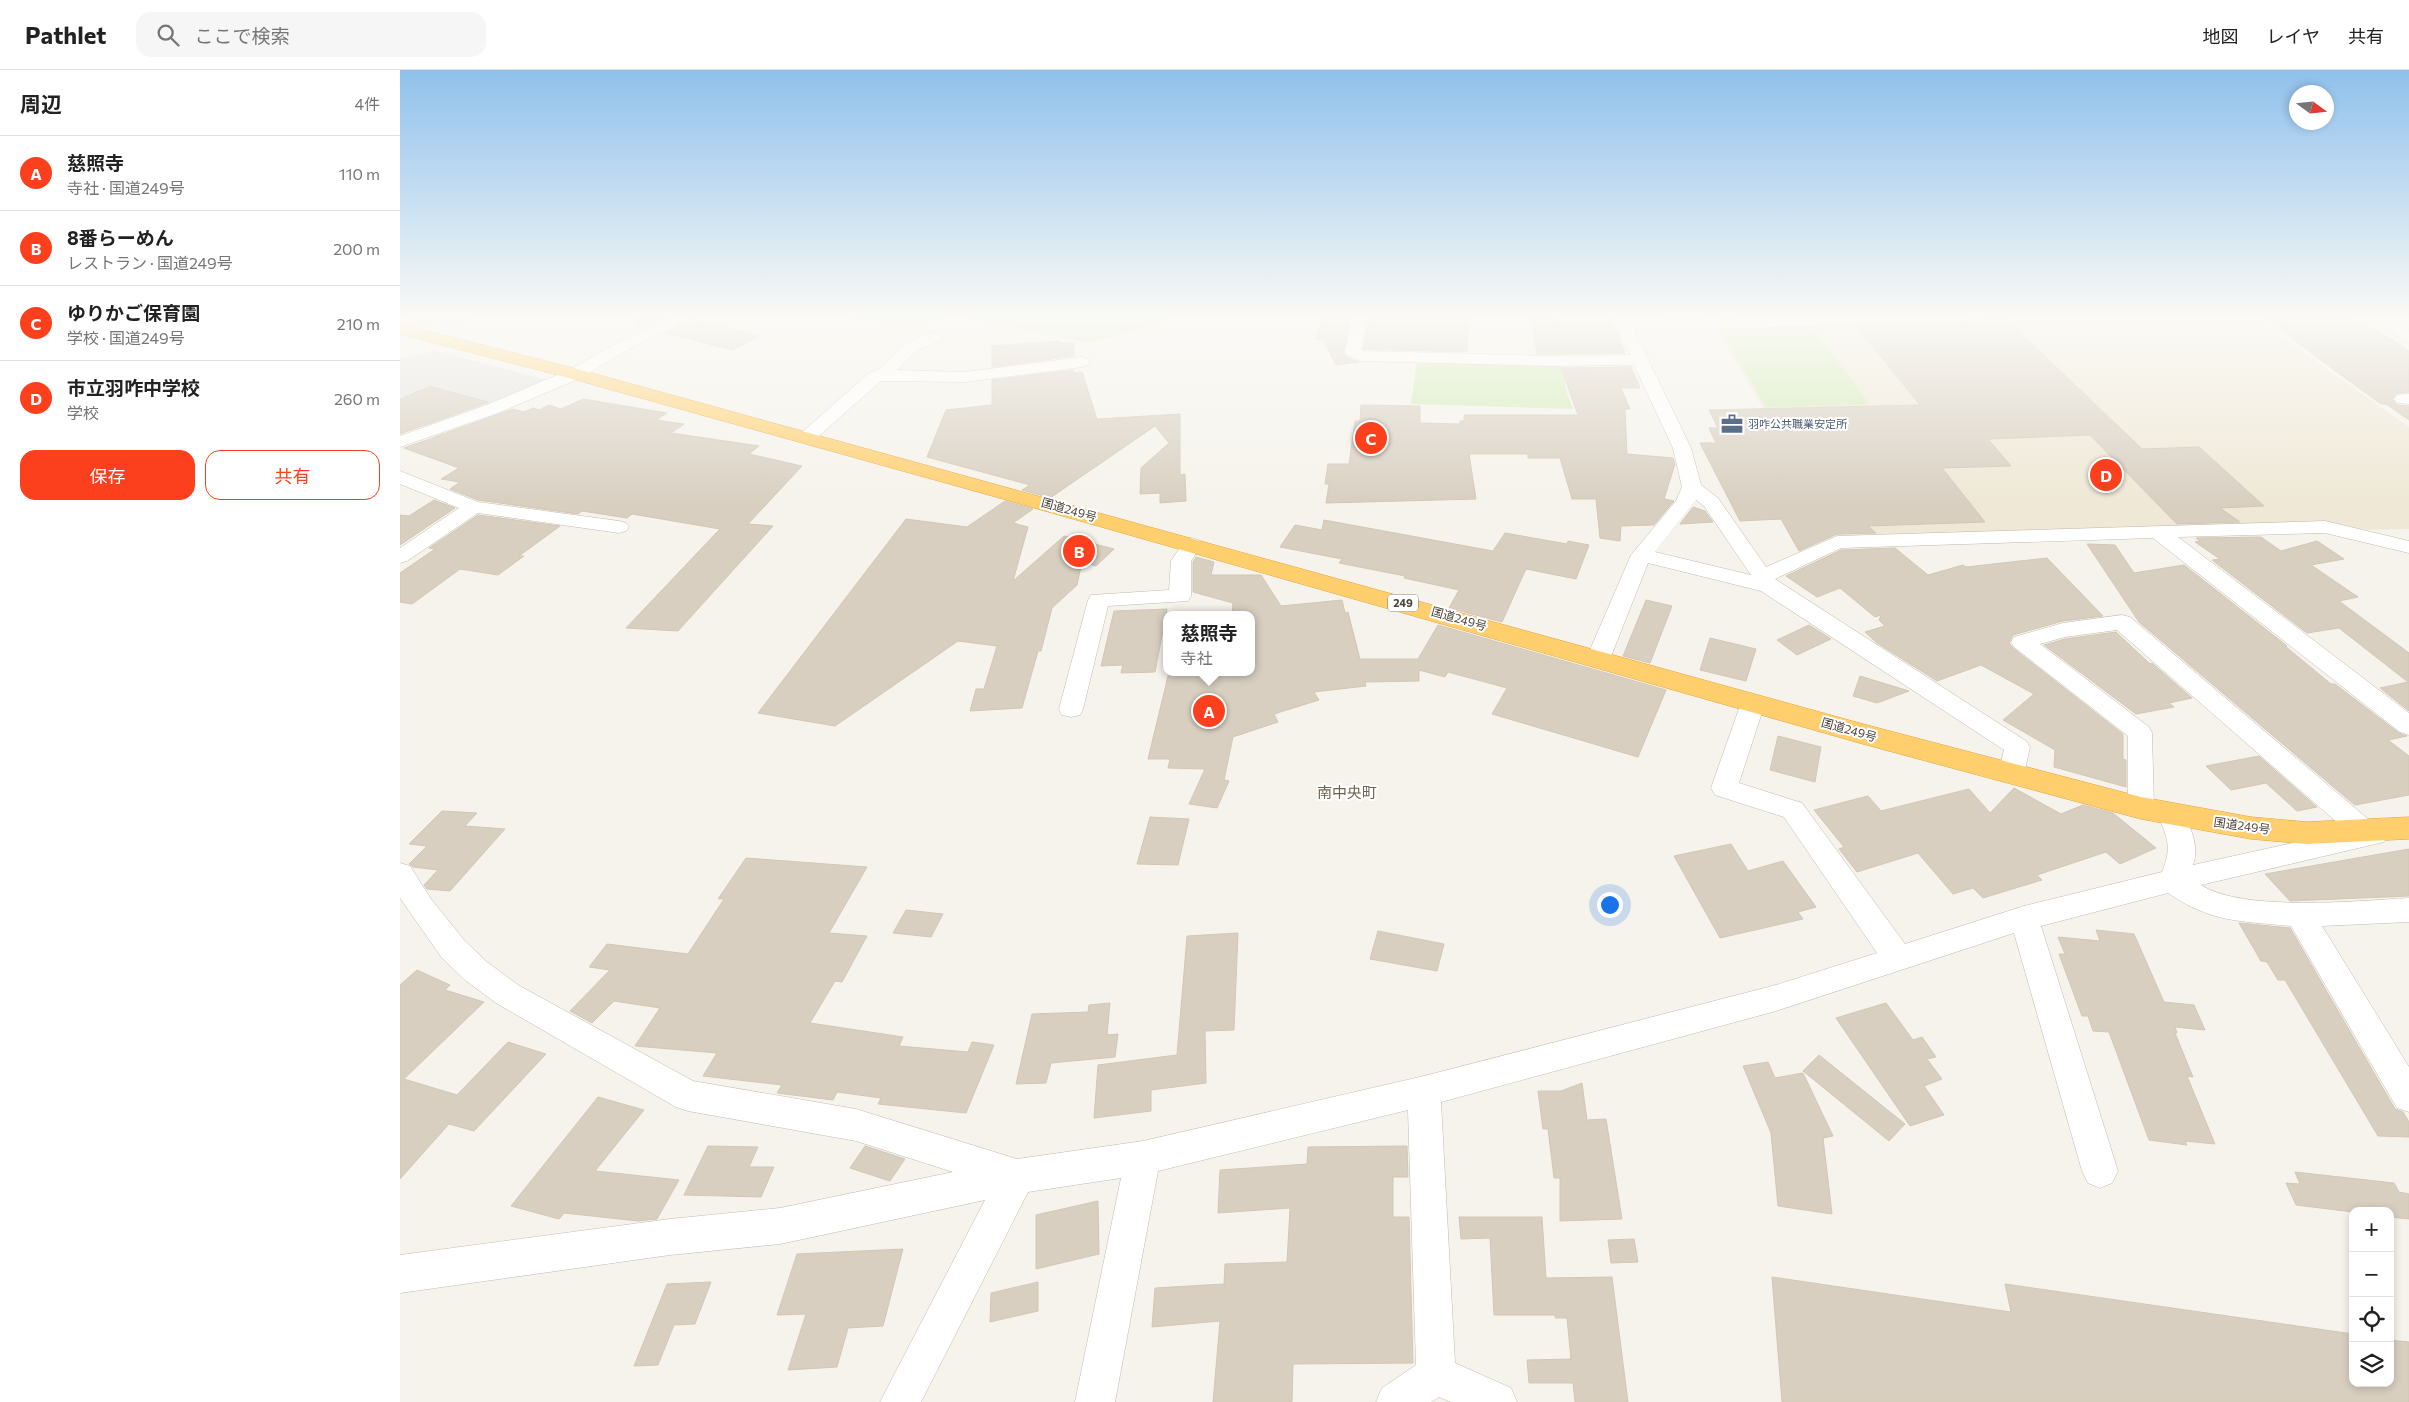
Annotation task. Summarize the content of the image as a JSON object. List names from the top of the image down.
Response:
{
  "streets": {
    "highway": ["国道249号", "249"]
  },
  "districts": ["南中央町"],
  "places": {
    "office": ["羽咋公共職業安定所"]
  },
  "north": "right",
  "page": {
    "header": "Pathlet",
    "search": "ここで検索",
    "nav": ["地図", "レイヤ", "共有"],
    "heading": ["周辺", "4件"],
    "list": [
      {
        "mark": "A",
        "name": "慈照寺",
        "note": "寺社 · 国道249号",
        "value": "110 m"
      },
      {
        "mark": "B",
        "name": "8番らーめん",
        "note": "レストラン · 国道249号",
        "value": "200 m"
      },
      {
        "mark": "C",
        "name": "ゆりかご保育園",
        "note": "学校 · 国道249号",
        "value": "210 m"
      },
      {
        "mark": "D",
        "name": "市立羽咋中学校",
        "note": "学校",
        "value": "260 m"
      }
    ],
    "pins": [
      "C",
      "D",
      "B",
      "A"
    ],
    "buttons": ["保存", "共有"],
    "popup": ["慈照寺", "寺社"],
    "map_buttons": ["+", "−"]
  }
}
